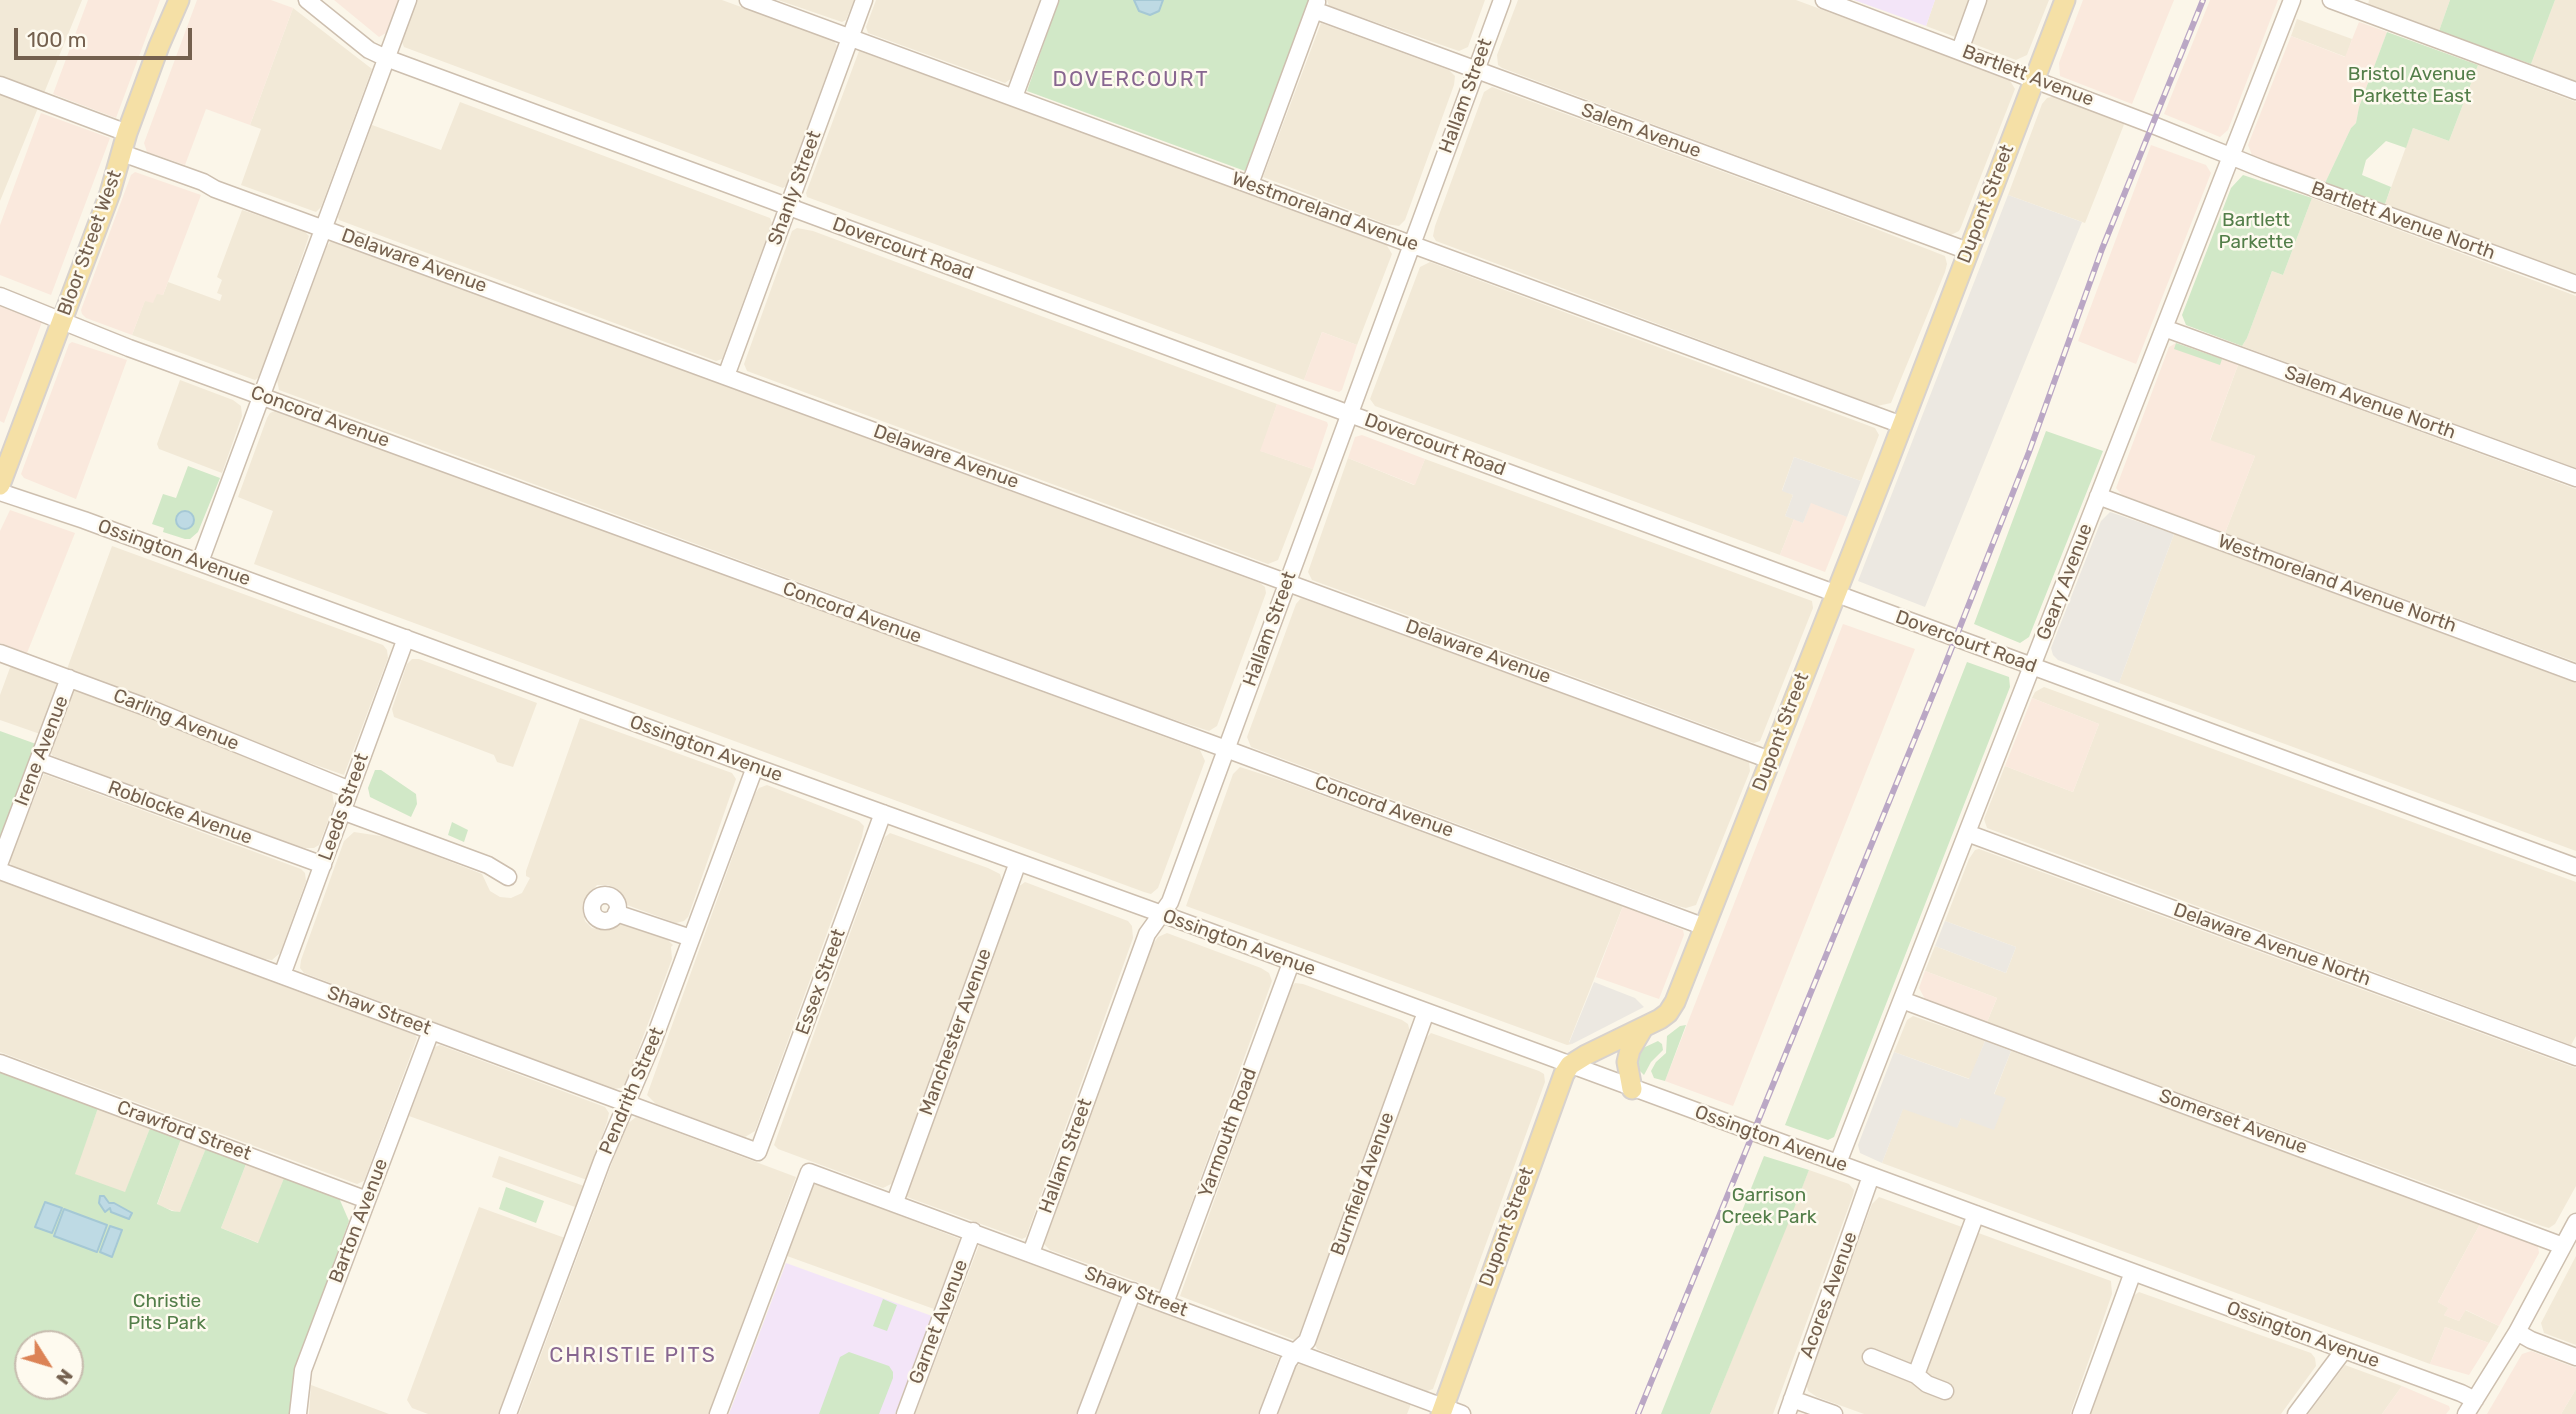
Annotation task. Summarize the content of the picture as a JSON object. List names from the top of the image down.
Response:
{
  "streets": {
    "main road": ["Dupont Street", "Bloor Street West"],
    "street": [
      "Bartlett Avenue",
      "Hallam Street",
      "Salem Avenue",
      "Shanly Street",
      "Westmoreland Avenue",
      "Bartlett Avenue North",
      "Dovercourt Road",
      "Delaware Avenue",
      "Salem Avenue North",
      "Concord Avenue",
      "Ossington Avenue",
      "Geary Avenue",
      "Westmoreland Avenue North",
      "Carling Avenue",
      "Irene Avenue",
      "Leeds Street",
      "Roblocke Avenue",
      "Delaware Avenue North",
      "Essex Street",
      "Shaw Street",
      "Manchester Avenue",
      "Pendrith Street",
      "Somerset Avenue",
      "Crawford Street",
      "Yarmouth Road",
      "Burnfield Avenue",
      "Barton Avenue",
      "Acores Avenue",
      "Garnet Avenue"
    ]
  },
  "crossings": [
    ["Bartlett Avenue", "Dupont Street"],
    ["Bartlett Avenue", "Bartlett Avenue North"],
    ["Bartlett Avenue", "Geary Avenue"],
    ["Hallam Street", "Salem Avenue"],
    ["Hallam Street", "Westmoreland Avenue"],
    ["Hallam Street", "Dovercourt Road"],
    ["Hallam Street", "Delaware Avenue"],
    ["Hallam Street", "Concord Avenue"],
    ["Hallam Street", "Ossington Avenue"],
    ["Hallam Street", "Shaw Street"],
    ["Salem Avenue", "Dupont Street"],
    ["Shanly Street", "Westmoreland Avenue"],
    ["Shanly Street", "Dovercourt Road"],
    ["Shanly Street", "Delaware Avenue"],
    ["Dupont Street", "Westmoreland Avenue"],
    ["Dupont Street", "Dovercourt Road"],
    ["Dupont Street", "Delaware Avenue"],
    ["Dupont Street", "Concord Avenue"],
    ["Dupont Street", "Ossington Avenue"],
    ["Dupont Street", "Shaw Street"],
    ["Bartlett Avenue North", "Geary Avenue"],
    ["Bloor Street West", "Delaware Avenue"],
    ["Bloor Street West", "Concord Avenue"],
    ["Dovercourt Road", "Geary Avenue"],
    ["Salem Avenue North", "Geary Avenue"],
    ["Ossington Avenue", "Geary Avenue"],
    ["Ossington Avenue", "Leeds Street"],
    ["Ossington Avenue", "Essex Street"],
    ["Ossington Avenue", "Manchester Avenue"],
    ["Ossington Avenue", "Pendrith Street"],
    ["Ossington Avenue", "Yarmouth Road"],
    ["Ossington Avenue", "Burnfield Avenue"],
    ["Ossington Avenue", "Acores Avenue"],
    ["Geary Avenue", "Westmoreland Avenue North"],
    ["Geary Avenue", "Delaware Avenue North"],
    ["Geary Avenue", "Somerset Avenue"],
    ["Carling Avenue", "Irene Avenue"],
    ["Carling Avenue", "Leeds Street"],
    ["Irene Avenue", "Roblocke Avenue"],
    ["Leeds Street", "Roblocke Avenue"],
    ["Leeds Street", "Shaw Street"],
    ["Essex Street", "Shaw Street"],
    ["Shaw Street", "Manchester Avenue"],
    ["Shaw Street", "Pendrith Street"],
    ["Shaw Street", "Yarmouth Road"],
    ["Shaw Street", "Burnfield Avenue"],
    ["Shaw Street", "Barton Avenue"],
    ["Shaw Street", "Garnet Avenue"],
    ["Crawford Street", "Barton Avenue"]
  ],
  "districts": ["DOVERCOURT", "CHRISTIE PITS"],
  "parks": [
    "Bristol Avenue Parkette East",
    "Bartlett Parkette",
    "Garrison Creek Park",
    "Christie Pits Park"
  ],
  "scale_bar": "100 m",
  "north": "bottom right"
}
